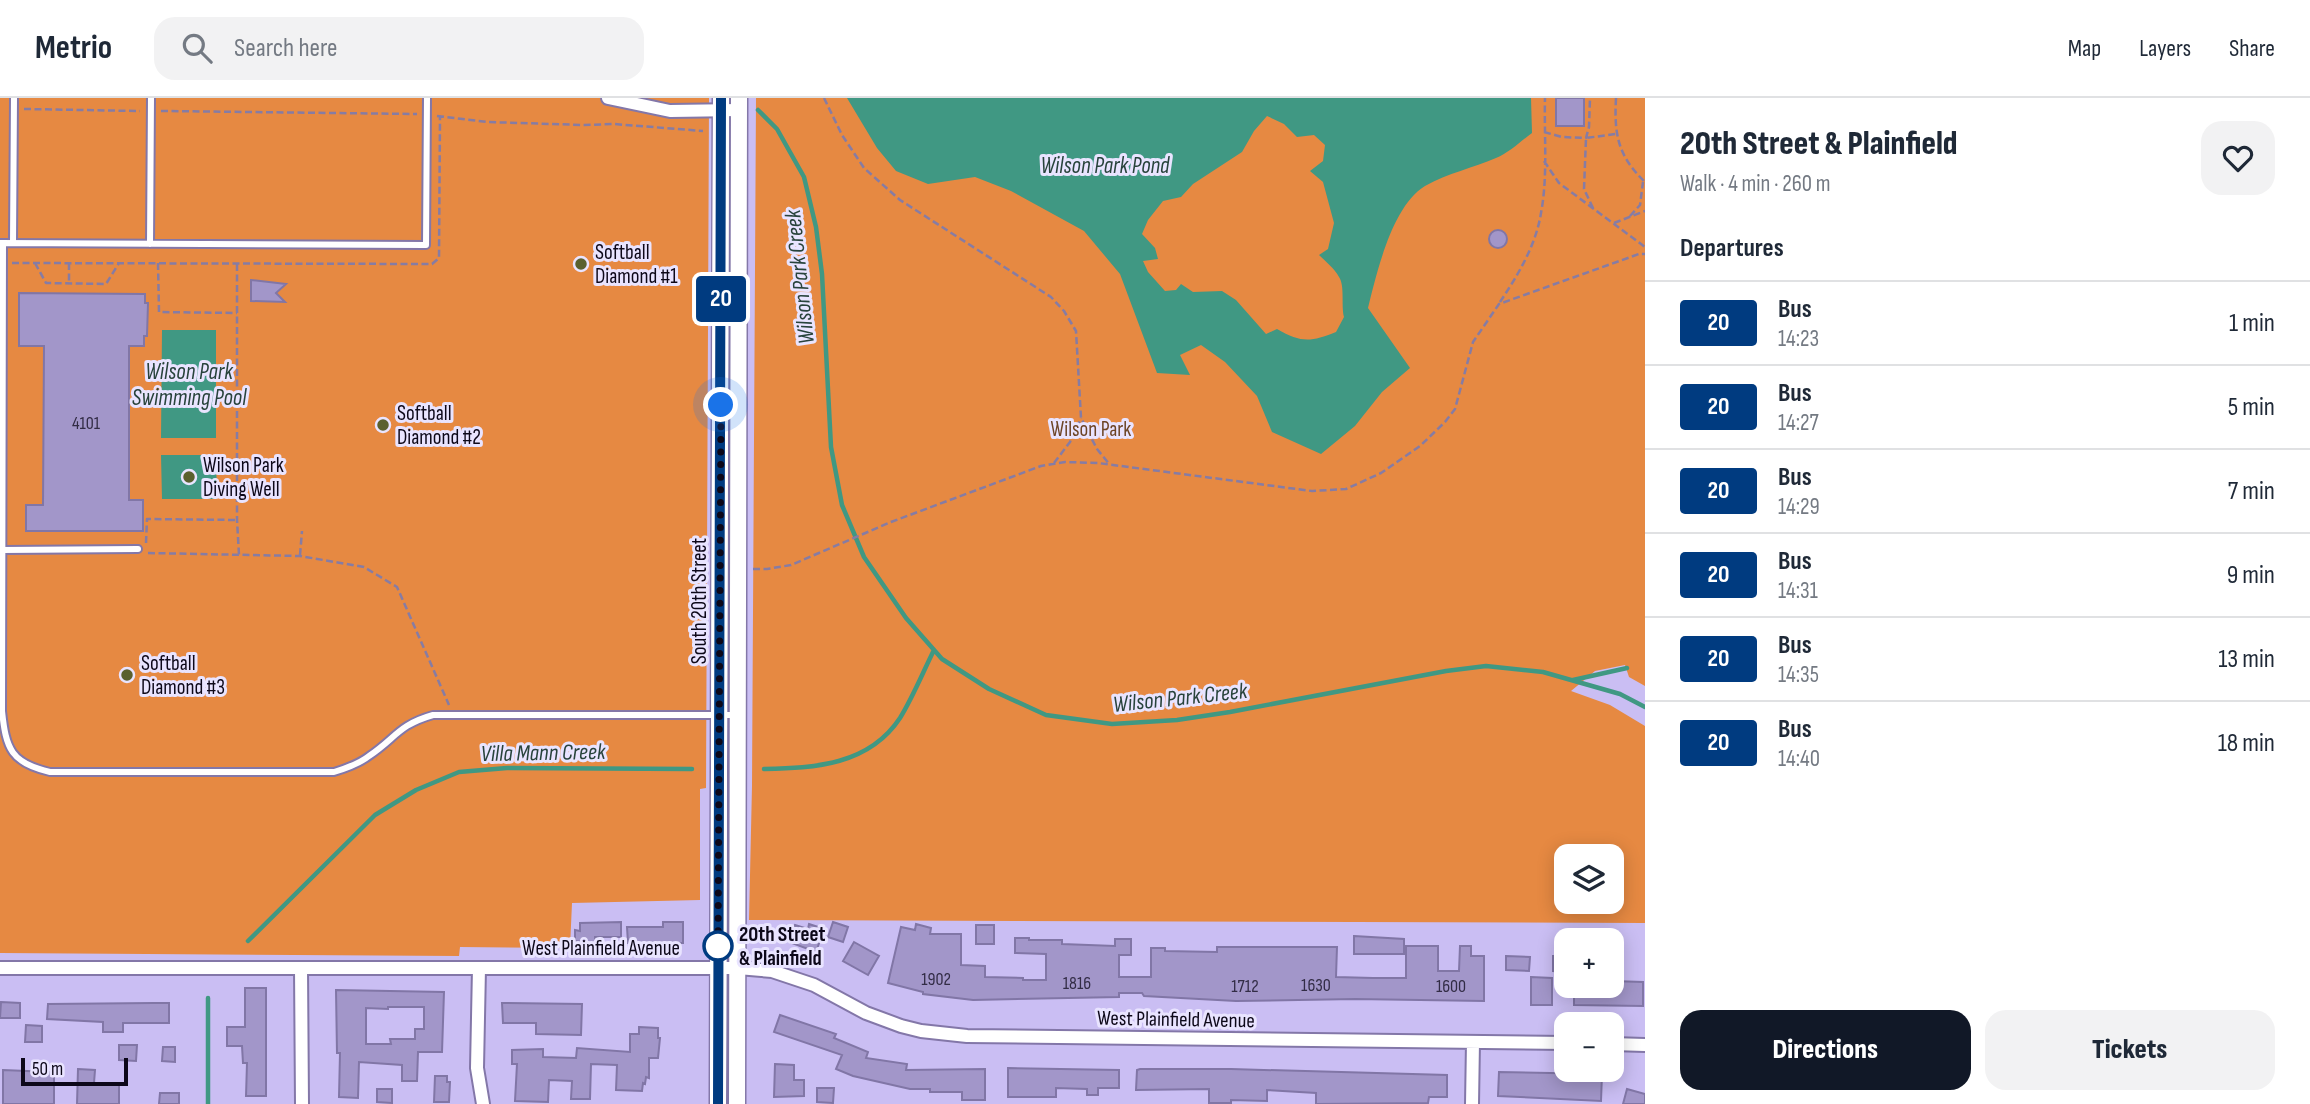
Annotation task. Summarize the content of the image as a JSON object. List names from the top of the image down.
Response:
{
  "streets": {
    "street": ["South 20th Street", "West Plainfield Avenue"]
  },
  "crossings": [
    ["South 20th Street", "West Plainfield Avenue"]
  ],
  "water": [
    "Wilson Park Pond",
    "Wilson Park Creek",
    "Wilson Park Swimming Pool",
    "Villa Mann Creek"
  ],
  "parks": ["Wilson Park"],
  "places": [
    "Softball Diamond #1",
    "Softball Diamond #2",
    "Wilson Park Diving Well",
    "Softball Diamond #3",
    "20th Street & Plainfield"
  ],
  "lines": ["bus line 20"],
  "house_numbers": [
    "4101",
    "1902",
    "1816",
    "1630",
    "1712",
    "1600"
  ],
  "scale_bar": "50 m",
  "page": {
    "header": "Metrio",
    "search": "Search here",
    "nav": ["Map", "Layers", "Share"],
    "on_map": "20",
    "heading": [
      ["20th Street & Plainfield", "Walk · 4 min · 260 m"],
      "Departures"
    ],
    "list": [
      {
        "mark": "20",
        "name": "Bus",
        "note": "14:23",
        "value": "1 min"
      },
      {
        "mark": "20",
        "name": "Bus",
        "note": "14:27",
        "value": "5 min"
      },
      {
        "mark": "20",
        "name": "Bus",
        "note": "14:29",
        "value": "7 min"
      },
      {
        "mark": "20",
        "name": "Bus",
        "note": "14:31",
        "value": "9 min"
      },
      {
        "mark": "20",
        "name": "Bus",
        "note": "14:35",
        "value": "13 min"
      },
      {
        "mark": "20",
        "name": "Bus",
        "note": "14:40",
        "value": "18 min"
      }
    ],
    "map_buttons": ["+", "−"],
    "buttons": ["Directions", "Tickets"],
    "scale": "50 m"
  }
}
